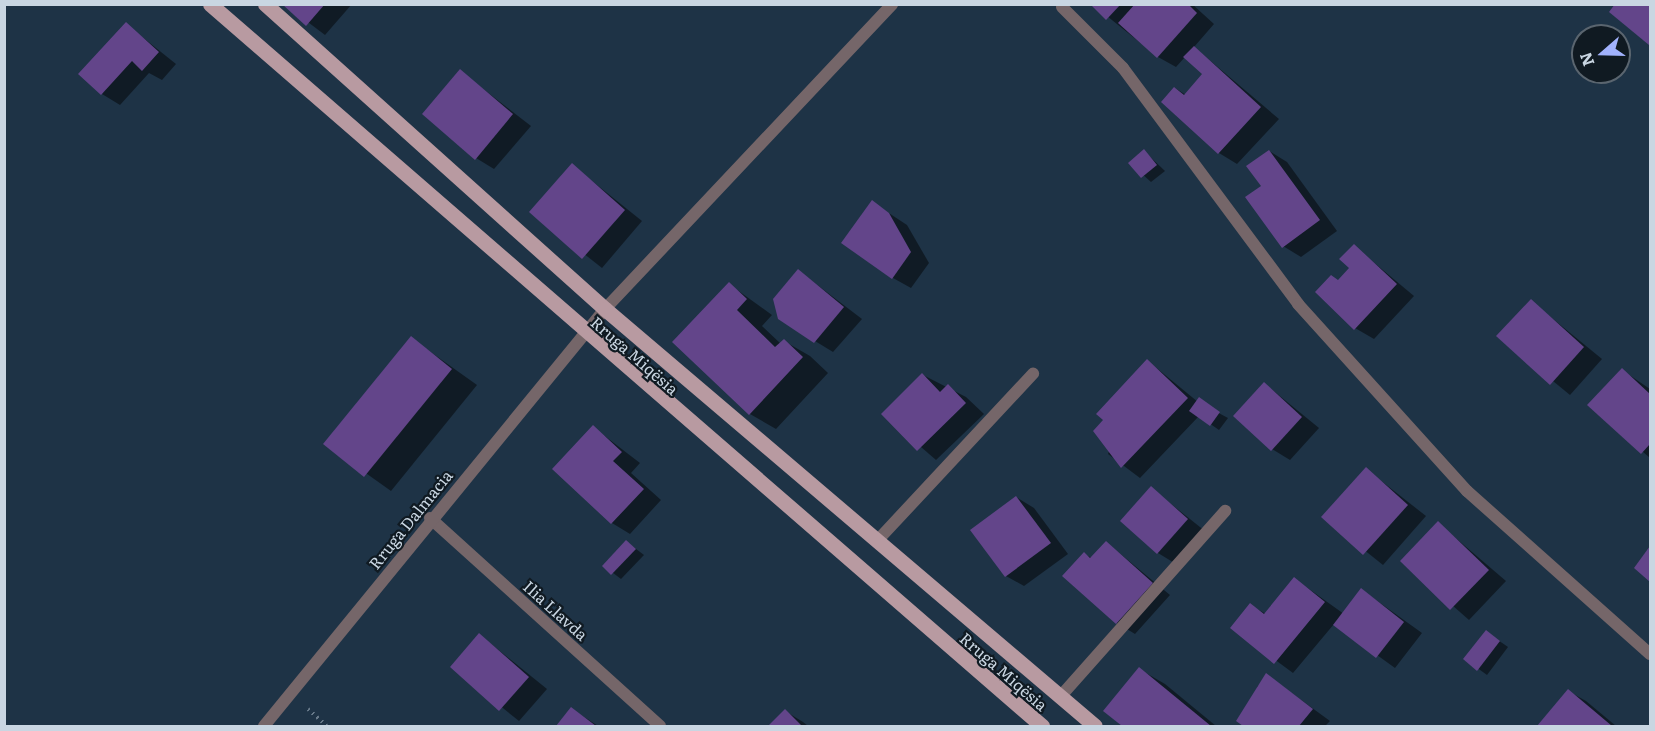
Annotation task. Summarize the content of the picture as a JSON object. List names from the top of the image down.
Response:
{
  "streets": {
    "main road": ["Rruga Miqësia"],
    "street": ["Rruga Dalmacia", "Ilia Llavda"]
  },
  "crossings": [
    ["Rruga Miqësia", "Rruga Dalmacia"],
    ["Rruga Dalmacia", "Ilia Llavda"]
  ],
  "north": "left"
}
